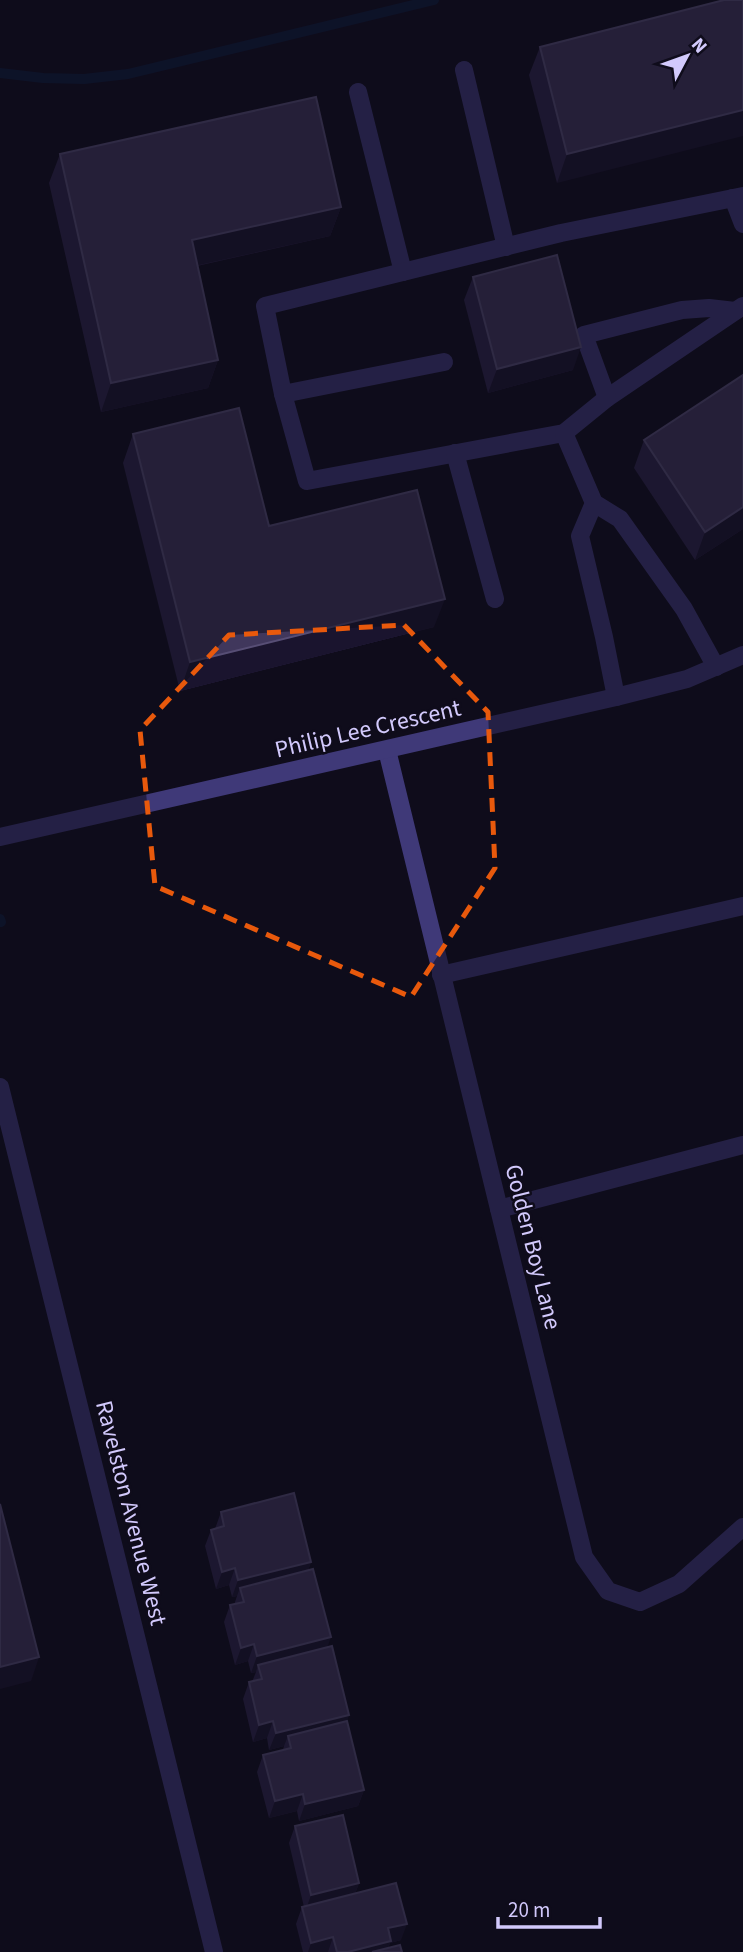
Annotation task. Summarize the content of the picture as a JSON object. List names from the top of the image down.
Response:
{
  "streets": {
    "street": ["Philip Lee Crescent", "Golden Boy Lane", "Ravelston Avenue West"]
  },
  "crossings": [
    ["Philip Lee Crescent", "Golden Boy Lane"]
  ],
  "scale_bar": "20 m",
  "north": "top right"
}
